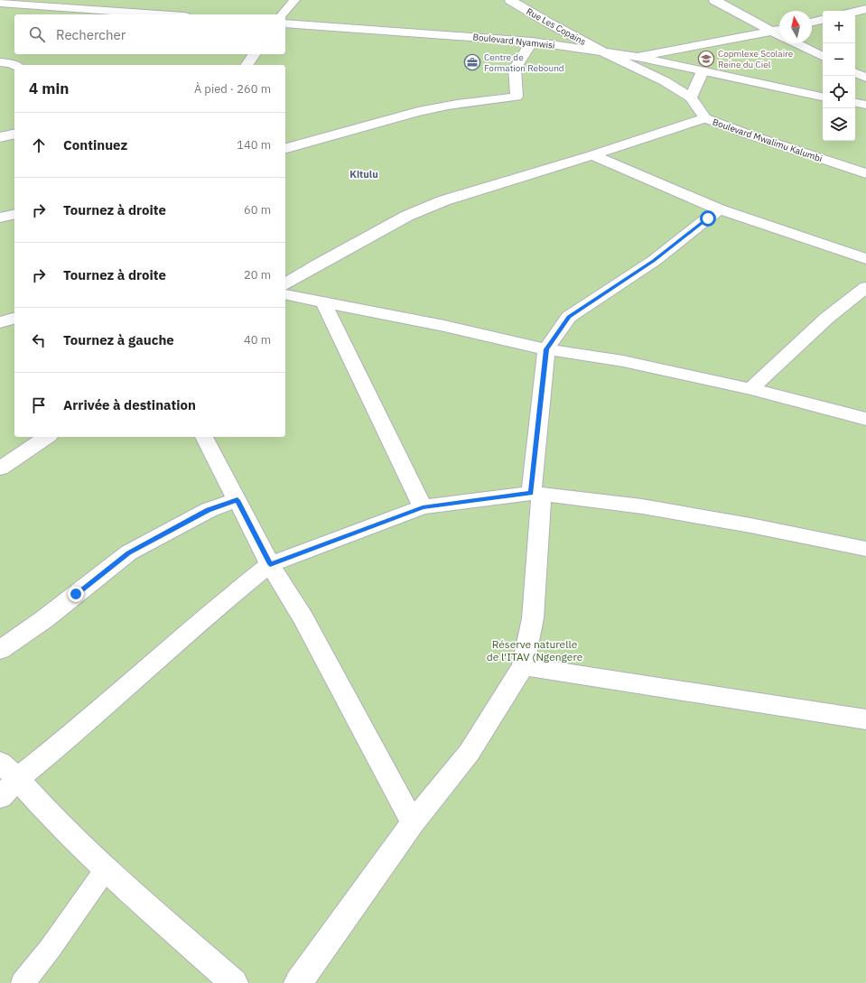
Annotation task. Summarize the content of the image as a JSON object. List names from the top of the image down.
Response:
{
  "streets": {
    "street": ["Rue Les Copains", "Boulevard Nyamwisi", "Boulevard Mwalimu Kalumbi"]
  },
  "crossings": [
    ["Rue Les Copains", "Boulevard Nyamwisi"],
    ["Rue Les Copains", "Boulevard Mwalimu Kalumbi"],
    ["Boulevard Nyamwisi", "Boulevard Mwalimu Kalumbi"]
  ],
  "districts": ["Kitulu"],
  "parks": ["Réserve naturelle de l'ITAV (Ngengere"],
  "places": {
    "school or university": ["Copmlexe Scolaire Reine du Ciel"],
    "office": ["Centre de Formation Rebound"]
  },
  "north": "top",
  "page": {
    "map_buttons": ["+", "−"],
    "search": "Rechercher",
    "heading": ["4 min", "À pied · 260 m"],
    "list": [
      ["Continuez", "140 m"],
      ["Tournez à droite", "60 m"],
      ["Tournez à droite", "20 m"],
      ["Tournez à gauche", "40 m"],
      "Arrivée à destination"
    ]
  }
}
